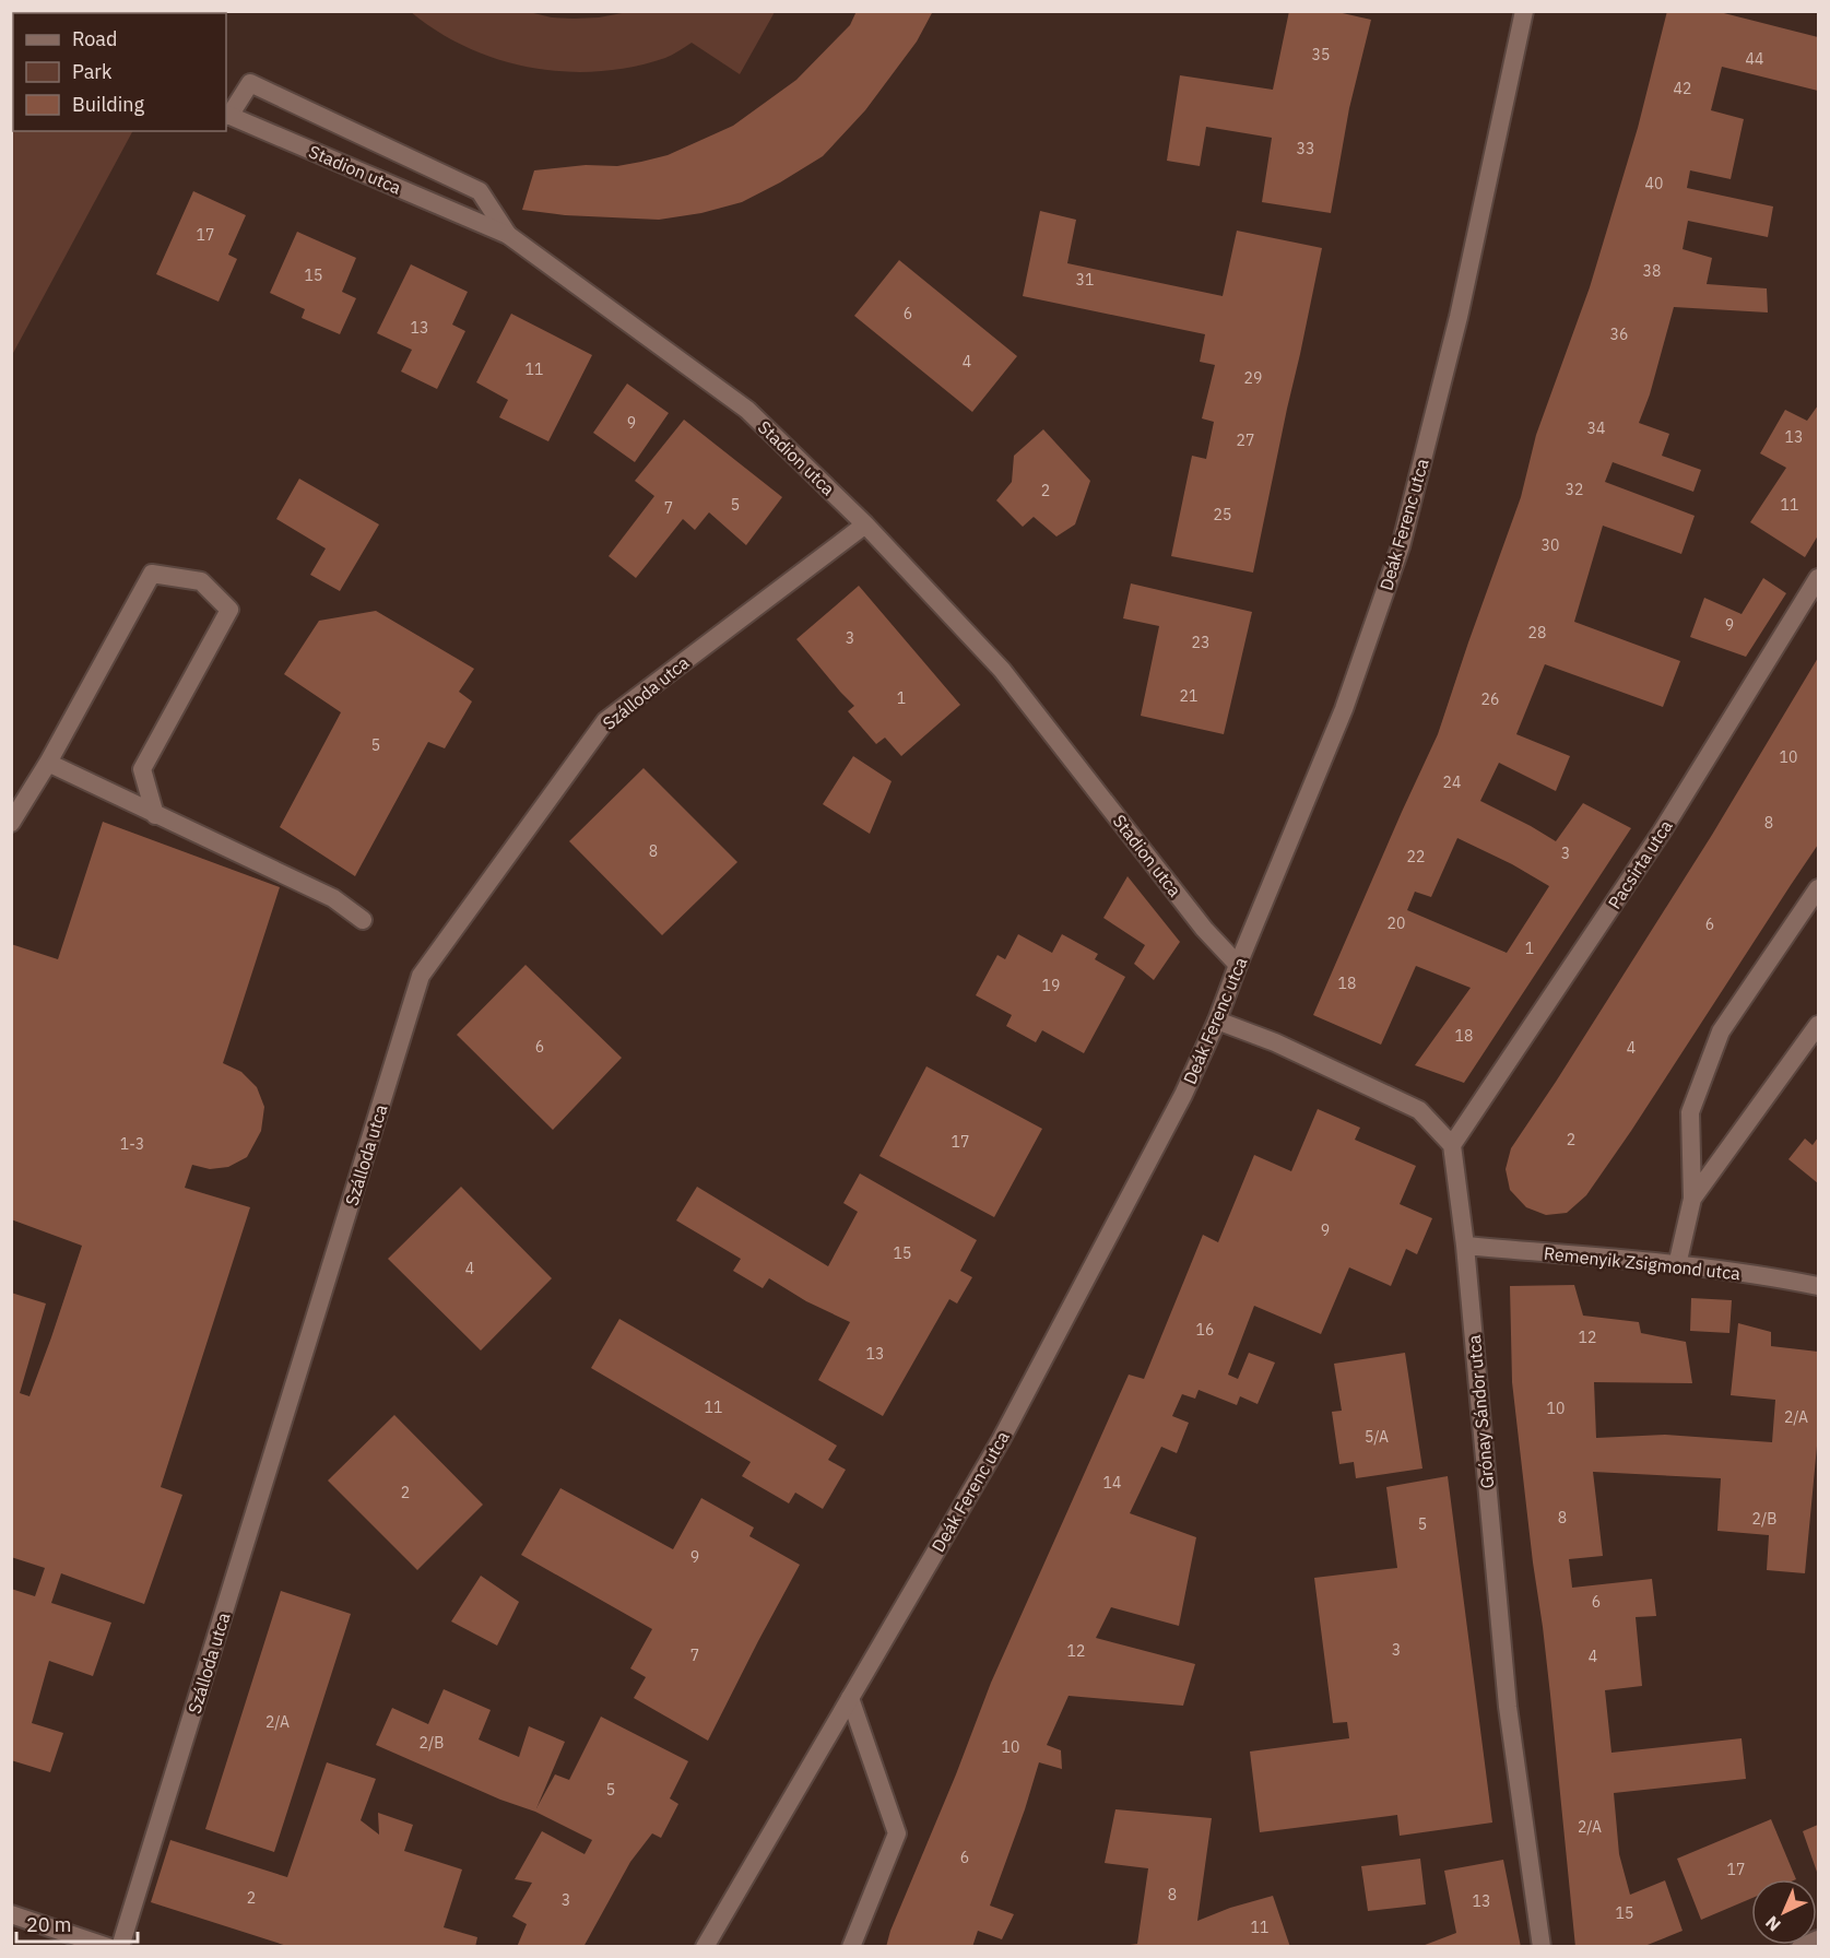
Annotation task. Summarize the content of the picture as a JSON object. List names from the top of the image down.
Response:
{
  "streets": {
    "street": [
      "Stadion utca",
      "Deák Ferenc utca",
      "Szálloda utca",
      "Pacsirta utca",
      "Remenyik Zsigmond utca",
      "Grónay Sándor utca"
    ]
  },
  "crossings": [
    ["Stadion utca", "Deák Ferenc utca"],
    ["Stadion utca", "Szálloda utca"],
    ["Pacsirta utca", "Grónay Sándor utca"],
    ["Remenyik Zsigmond utca", "Grónay Sándor utca"]
  ],
  "house_numbers": [
    "35",
    "44",
    "42",
    "33",
    "40",
    "17",
    "38",
    "15",
    "31",
    "6",
    "13",
    "36",
    "4",
    "11",
    "29",
    "9",
    "34",
    "13",
    "27",
    "32",
    "2",
    "5",
    "11",
    "7",
    "25",
    "30",
    "9",
    "28",
    "3",
    "23",
    "21",
    "1",
    "26",
    "5",
    "10",
    "24",
    "8",
    "8",
    "3",
    "22",
    "20",
    "6",
    "1",
    "18",
    "19",
    "18",
    "6",
    "4",
    "2",
    "17",
    "1-3",
    "9",
    "15",
    "4",
    "16",
    "12",
    "13",
    "11",
    "10",
    "2/A",
    "5/A",
    "14",
    "2",
    "8",
    "2/B",
    "5",
    "9",
    "6",
    "3",
    "12",
    "7",
    "4",
    "2/A",
    "2/B",
    "10",
    "5",
    "2/A",
    "6",
    "17",
    "8",
    "2",
    "3",
    "13",
    "15",
    "11"
  ],
  "legend": ["Road", "Park", "Building"],
  "scale_bar": "20 m",
  "north": "bottom left"
}
